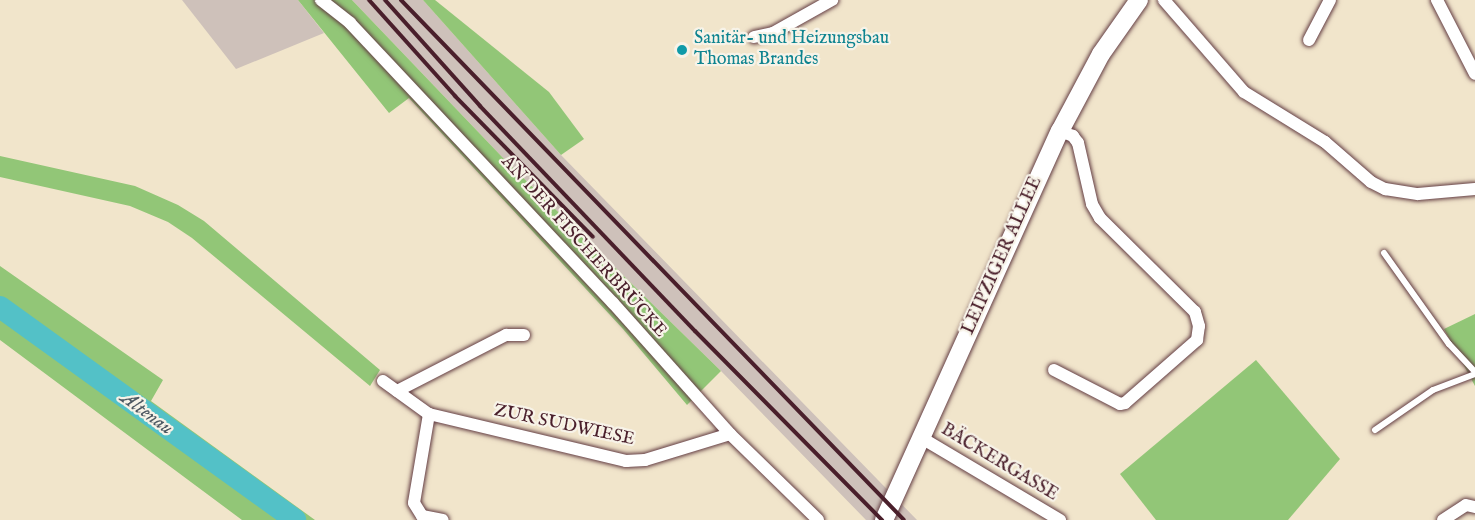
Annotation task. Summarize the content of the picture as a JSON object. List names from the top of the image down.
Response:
{
  "streets": {
    "main road": ["LEIPZIGER ALLEE"],
    "street": ["AN DER FISCHERBRÜCKE", "ZUR SUDWIESE", "BÄCKERGASSE"]
  },
  "crossings": [
    ["AN DER FISCHERBRÜCKE", "ZUR SUDWIESE"],
    ["LEIPZIGER ALLEE", "BÄCKERGASSE"]
  ],
  "water": ["Altenau"],
  "places": ["Sanitär- und Heizungsbau Thomas Brandes"]
}
